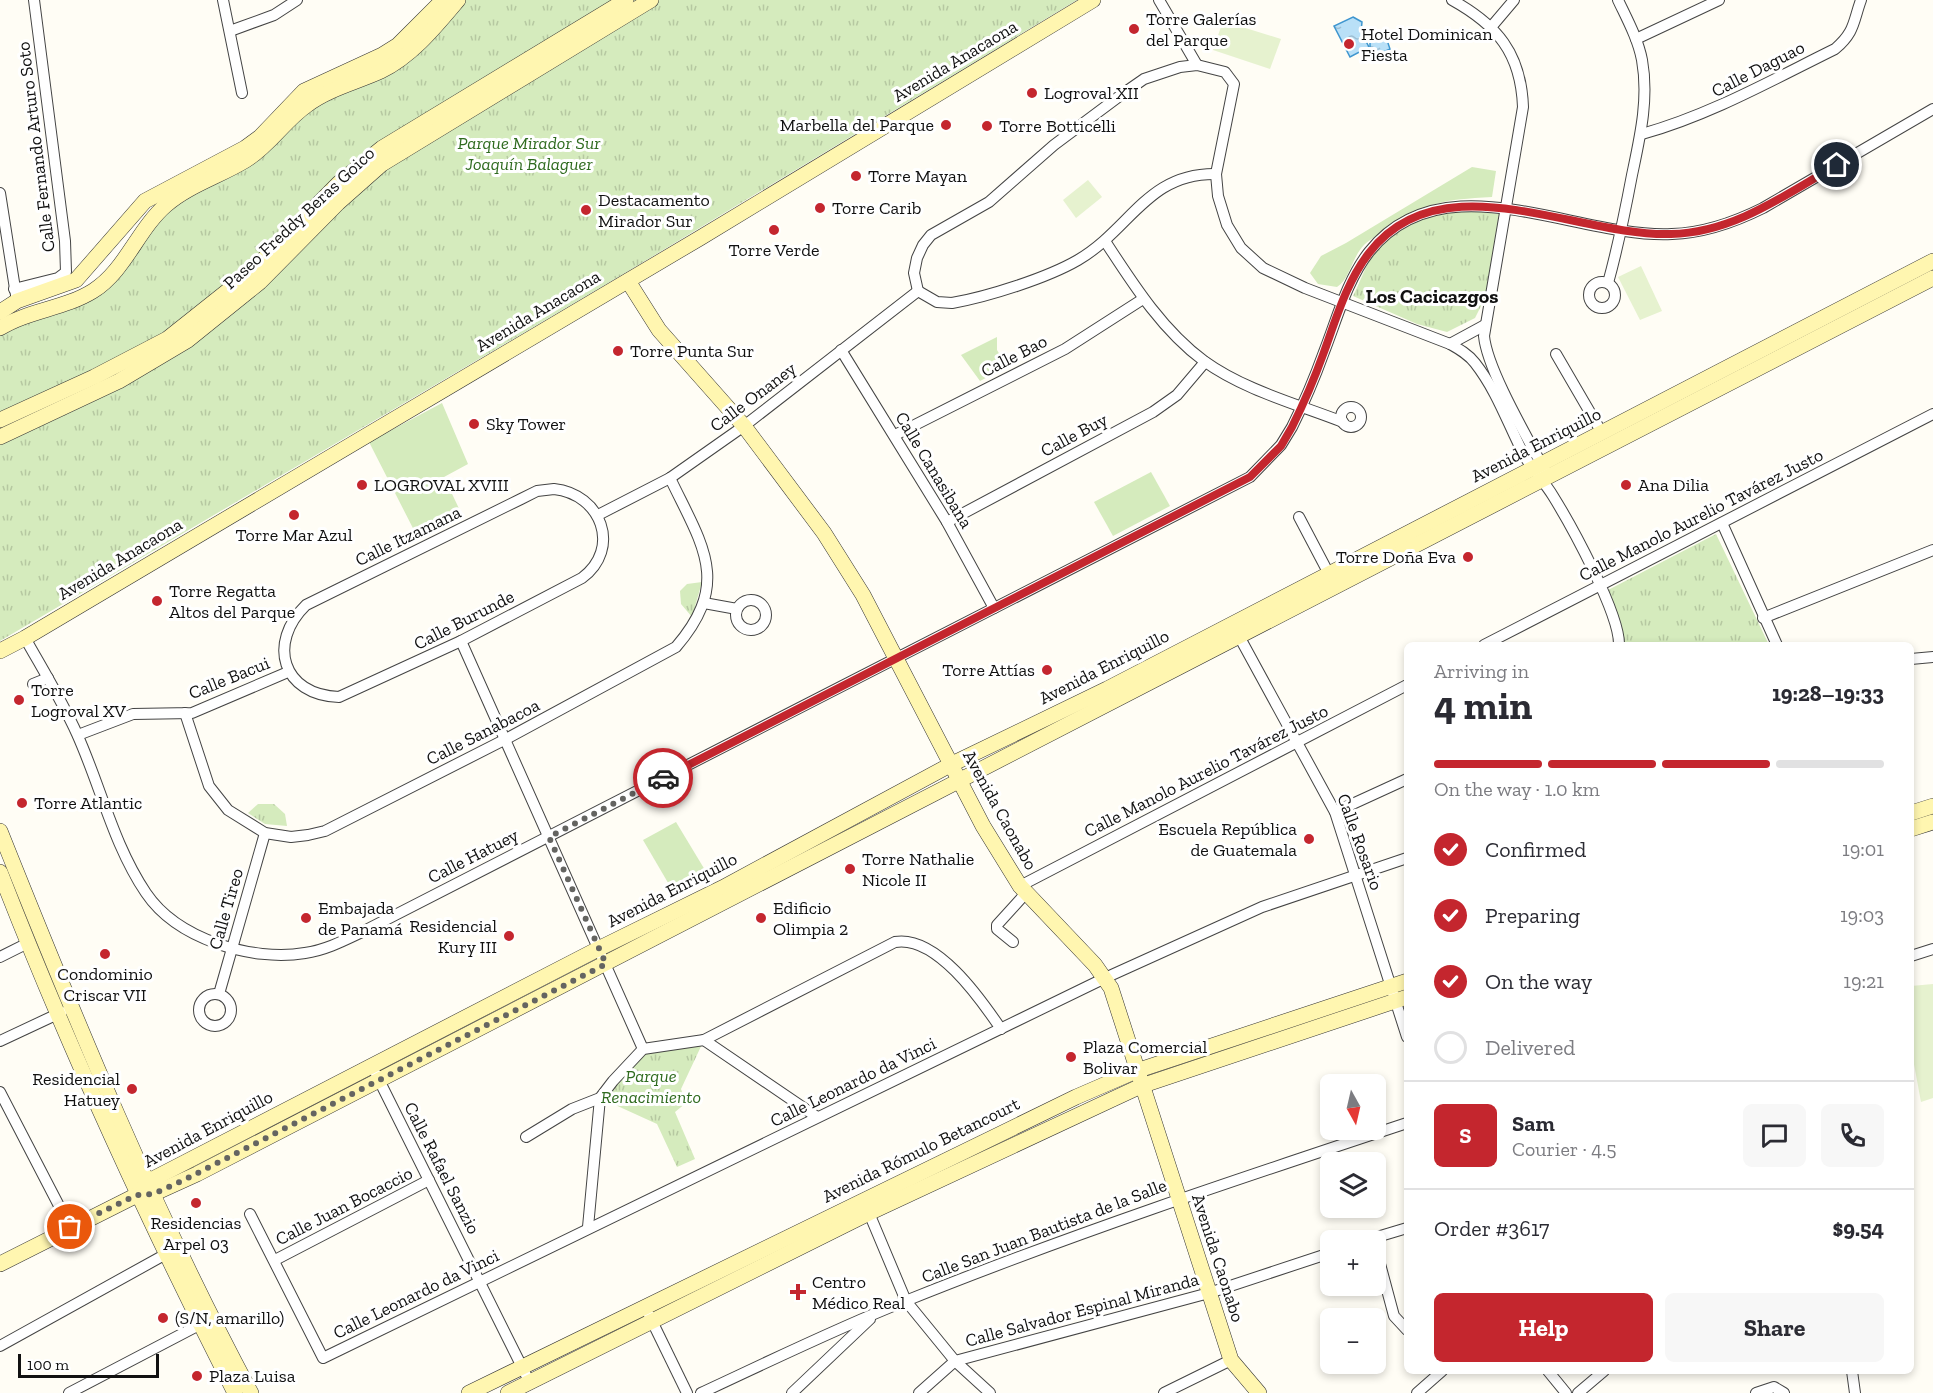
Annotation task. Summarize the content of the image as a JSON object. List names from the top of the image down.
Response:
{
  "streets": {
    "main road": [
      "Avenida Anacaona",
      "Paseo Freddy Beras Goico",
      "Avenida Enriquillo",
      "Avenida Caonabo",
      "Avenida Rómulo Betancourt"
    ],
    "street": [
      "Calle Daguao",
      "Calle Fernando Arturo Soto",
      "Calle Bao",
      "Calle Onaney",
      "Calle Buy",
      "Calle Canasibana",
      "Calle Manolo Aurelio Tavárez Justo",
      "Calle Itzamana",
      "Calle Burunde",
      "Calle Bacui",
      "Calle Sanabacoa",
      "Calle Rosario",
      "Calle Hatuey",
      "Calle Tireo",
      "Calle Leonardo da Vinci",
      "Calle Rafael Sanzio",
      "Calle Juan Bocaccio",
      "Calle San Juan Bautista de la Salle",
      "Calle Salvador Espinal Miranda"
    ]
  },
  "crossings": [
    ["Avenida Anacaona", "Avenida Caonabo"],
    ["Avenida Anacaona", "Calle Hatuey"],
    ["Calle Bao", "Calle Canasibana"],
    ["Calle Onaney", "Calle Canasibana"],
    ["Calle Onaney", "Calle Itzamana"],
    ["Calle Onaney", "Calle Burunde"],
    ["Calle Onaney", "Calle Sanabacoa"],
    ["Calle Onaney", "Avenida Caonabo"],
    ["Calle Buy", "Calle Canasibana"],
    ["Avenida Enriquillo", "Avenida Caonabo"],
    ["Avenida Enriquillo", "Calle Rosario"],
    ["Avenida Enriquillo", "Calle Rafael Sanzio"],
    ["Calle Canasibana", "Calle Hatuey"],
    ["Calle Manolo Aurelio Tavárez Justo", "Avenida Caonabo"],
    ["Calle Manolo Aurelio Tavárez Justo", "Calle Rosario"],
    ["Calle Itzamana", "Calle Burunde"],
    ["Calle Itzamana", "Calle Bacui"],
    ["Calle Burunde", "Calle Bacui"],
    ["Calle Bacui", "Calle Sanabacoa"],
    ["Calle Bacui", "Calle Hatuey"],
    ["Calle Sanabacoa", "Calle Tireo"],
    ["Avenida Caonabo", "Calle Hatuey"],
    ["Avenida Caonabo", "Calle Leonardo da Vinci"],
    ["Avenida Caonabo", "Avenida Rómulo Betancourt"],
    ["Avenida Caonabo", "Calle San Juan Bautista de la Salle"],
    ["Avenida Caonabo", "Calle Salvador Espinal Miranda"],
    ["Calle Rosario", "Calle Leonardo da Vinci"],
    ["Calle Rosario", "Avenida Rómulo Betancourt"],
    ["Calle Hatuey", "Calle Tireo"],
    ["Calle Leonardo da Vinci", "Calle Rafael Sanzio"],
    ["Calle Leonardo da Vinci", "Calle Juan Bocaccio"],
    ["Avenida Rómulo Betancourt", "Calle Rafael Sanzio"],
    ["Calle Rafael Sanzio", "Calle Juan Bocaccio"]
  ],
  "districts": ["Los Cacicazgos"],
  "parks": ["Parque Mirador Sur Joaquín Balaguer", "Parque Renacimiento"],
  "places": {
    "other": [
      "Torre Galerías del Parque",
      "Hotel Dominican Fiesta",
      "Logroval XII",
      "Marbella del Parque",
      "Torre Botticelli",
      "Torre Mayan",
      "Torre Carib",
      "Destacamento Mirador Sur",
      "Torre Verde",
      "Torre Punta Sur",
      "Sky Tower",
      "LOGROVAL XVIII",
      "Ana Dilia",
      "Torre Mar Azul",
      "Torre Doña Eva",
      "Torre Regatta Altos del Parque",
      "Torre Attías",
      "Torre Logroval XV",
      "Torre Atlantic",
      "Escuela República de Guatemala",
      "Torre Nathalie Nicole II",
      "Embajada de Panamá",
      "Edificio Olimpia 2",
      "Residencial Kury III",
      "Condominio Criscar VII",
      "Plaza Comercial Bolivar",
      "Residencial Hatuey",
      "Residencias Arpel 03",
      "(S/N, amarillo)",
      "Plaza Luisa"
    ],
    "health": ["Centro Médico Real"]
  },
  "scale_bar": "100 m",
  "north": "bottom",
  "page": {
    "heading": ["4 min", "Arriving in", "19:28–19:33"],
    "panel": [
      "Sam",
      "Courier · 4.5",
      "Order #3617",
      "$9.54"
    ],
    "bar": "On the way · 1.0 km",
    "list": [
      ["Confirmed", "19:01"],
      ["Preparing", "19:03"],
      ["On the way", "19:21"],
      "Delivered"
    ],
    "map_buttons": ["+", "−"],
    "round": "S",
    "buttons": ["Help", "Share"],
    "scale": "100 m"
  }
}
